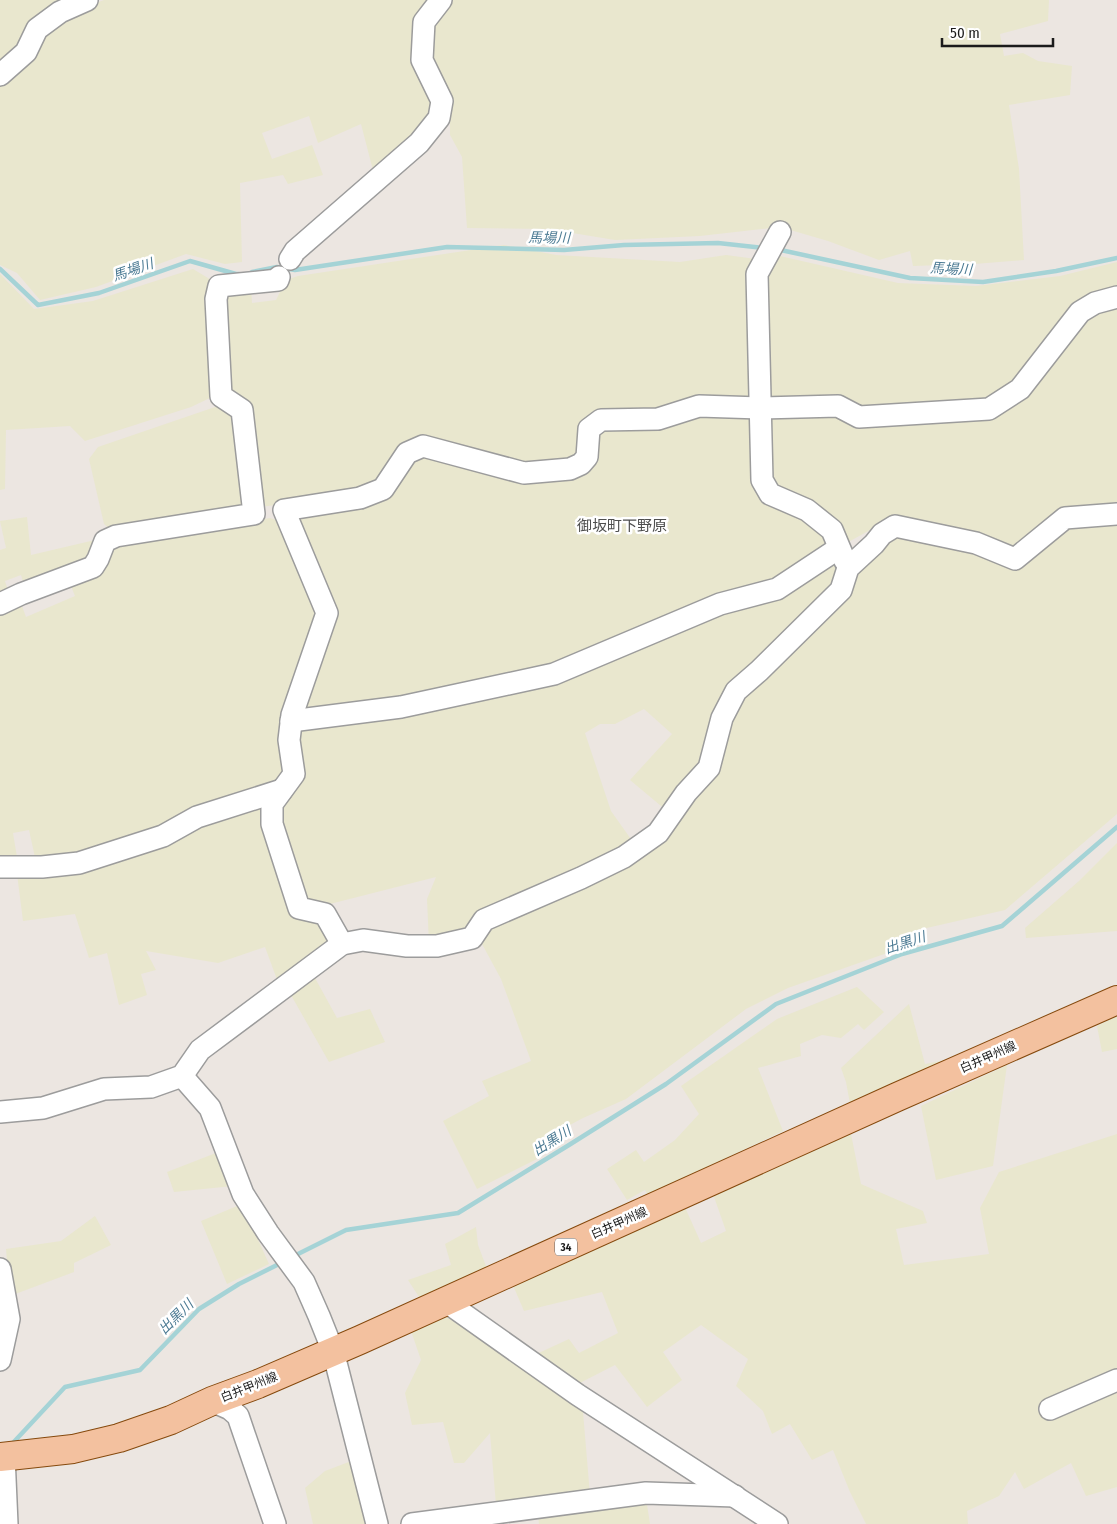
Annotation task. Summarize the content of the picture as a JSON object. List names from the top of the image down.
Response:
{
  "streets": {
    "main road": ["白井甲州線", "34"]
  },
  "districts": ["御坂町下野原"],
  "water": ["馬場川", "出黒川"],
  "scale_bar": "50 m"
}
